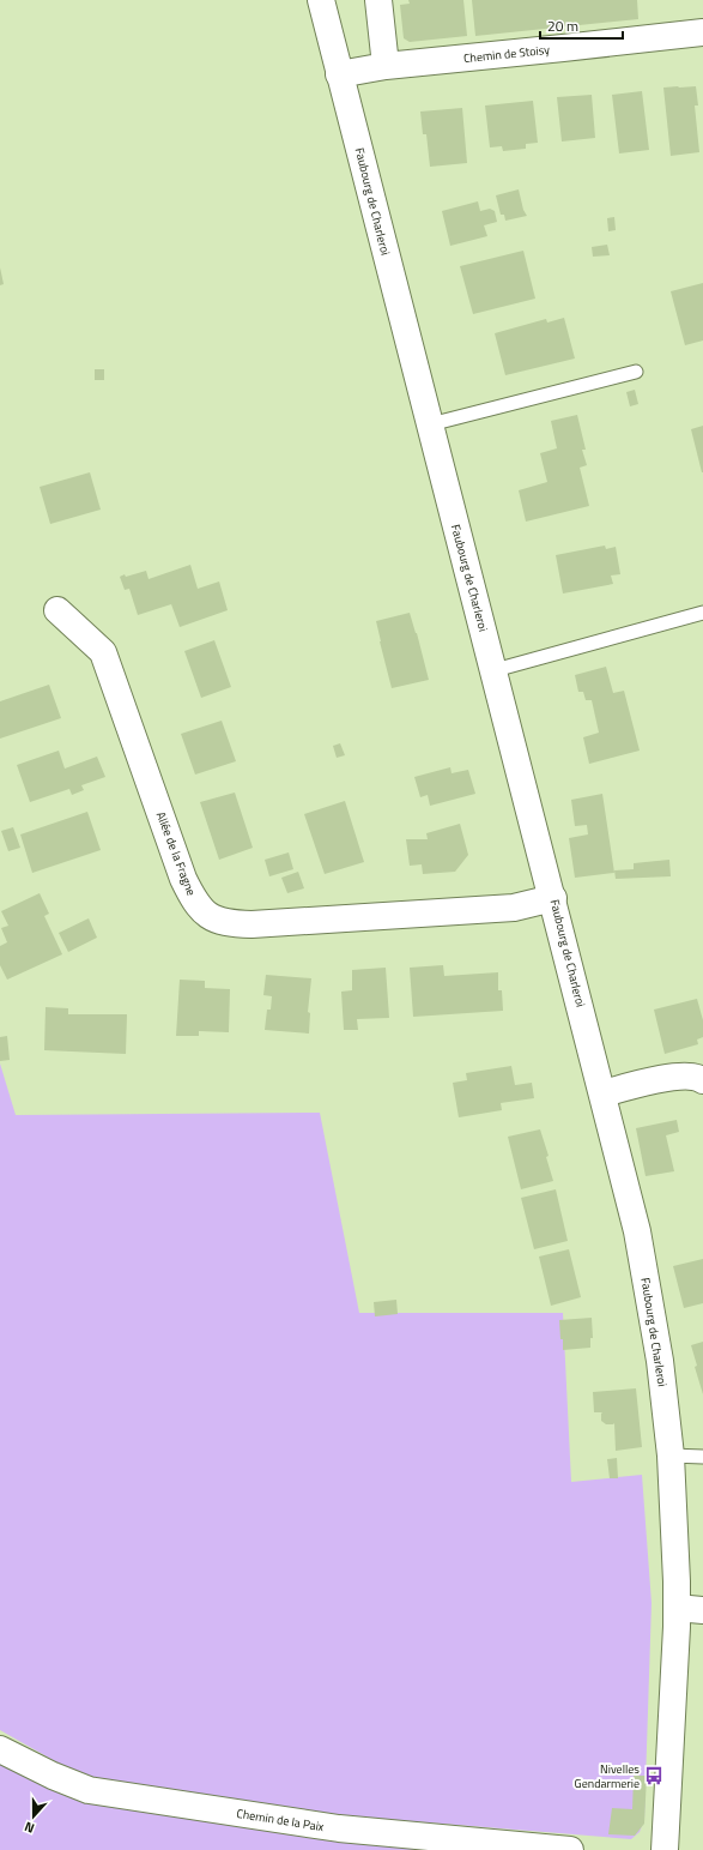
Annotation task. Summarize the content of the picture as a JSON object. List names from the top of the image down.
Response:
{
  "streets": {
    "main road": [
      "Chemin de Stoisy",
      "Faubourg de Charleroi",
      "Allée de la Fragne",
      "Chemin de la Paix"
    ]
  },
  "crossings": [
    ["Chemin de Stoisy", "Faubourg de Charleroi"],
    ["Faubourg de Charleroi", "Allée de la Fragne"]
  ],
  "places": {
    "bus stop": ["Nivelles Gendarmerie"]
  },
  "scale_bar": "20 m",
  "north": "bottom"
}
